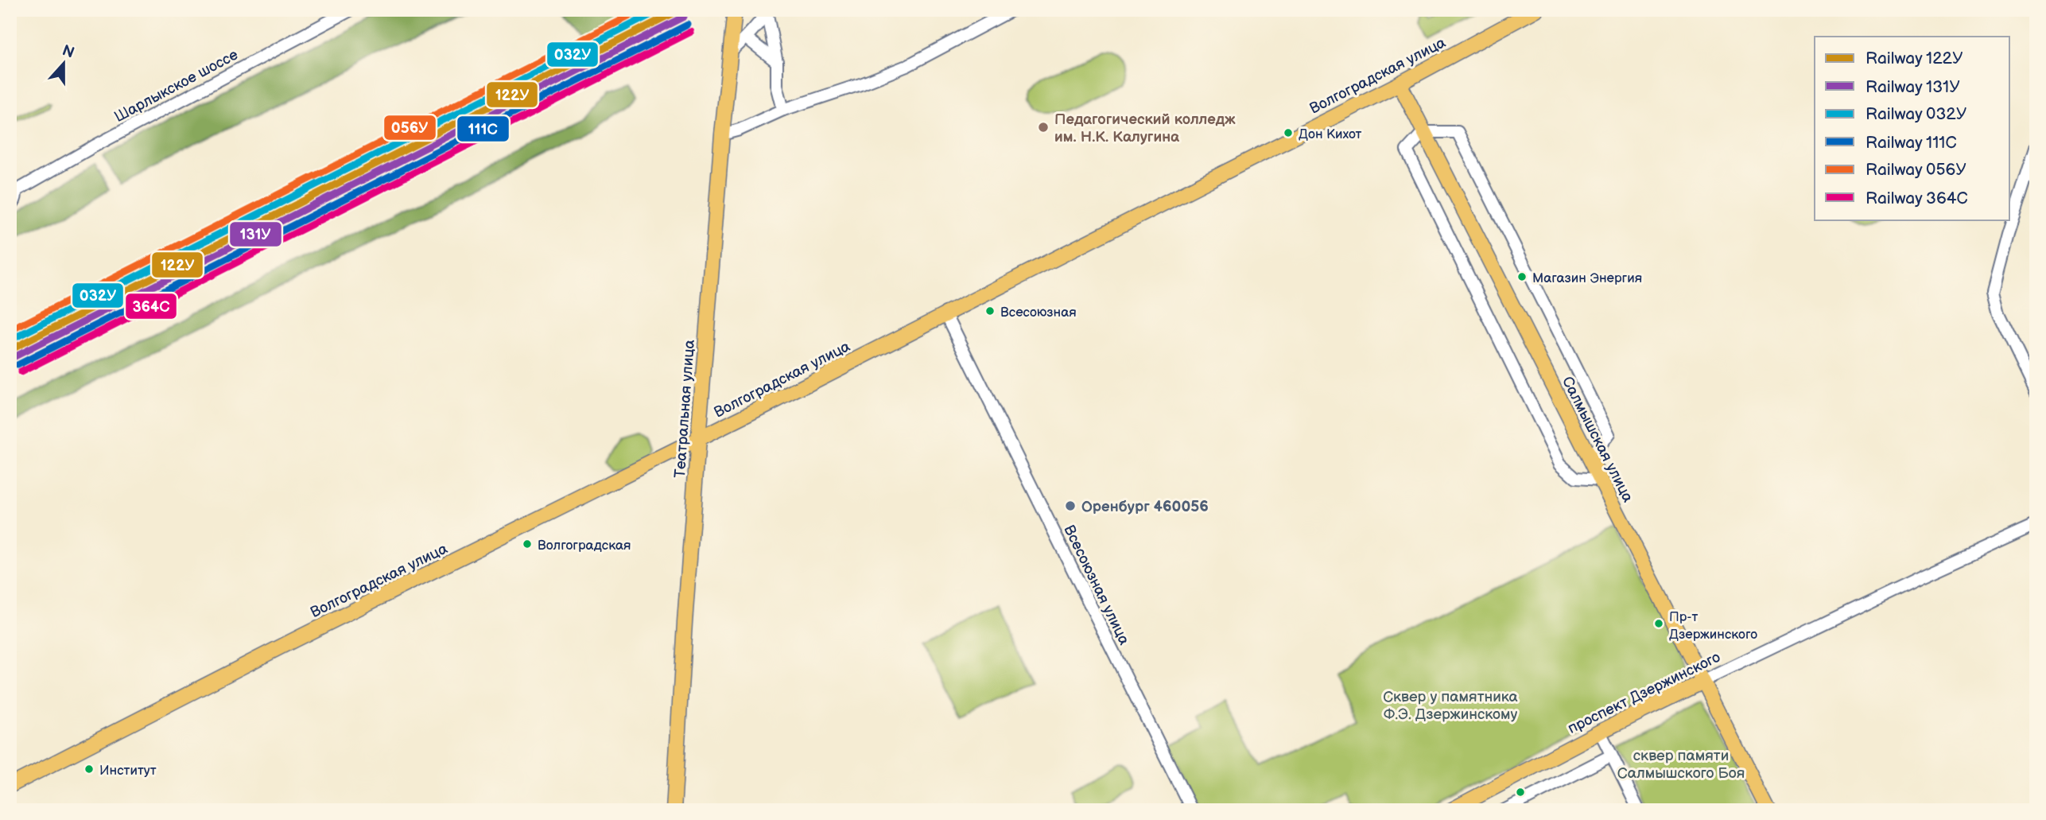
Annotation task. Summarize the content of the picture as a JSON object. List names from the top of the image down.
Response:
{
  "streets": {
    "main road": [
      "Волгоградская улица",
      "Театральная улица",
      "Салмышская улица",
      "проспект Дзержинского"
    ],
    "street": ["Шарлыкское шоссе", "Всесоюзная улица"]
  },
  "crossings": [
    ["Волгоградская улица", "Театральная улица"],
    ["Волгоградская улица", "Салмышская улица"],
    ["Волгоградская улица", "Всесоюзная улица"],
    ["Салмышская улица", "проспект Дзержинского"]
  ],
  "parks": ["Сквер у памятника Ф.Э. Дзержинскому", "сквер памяти Салмышского Боя"],
  "places": [
    "Педагогический колледж им. Н.К. Калугина",
    "Дон Кихот",
    "Магазин Энергия",
    "Всесоюзная",
    "Оренбург 460056",
    "Волгоградская",
    "Пр-т Дзержинского",
    "Институт"
  ],
  "lines": [
    "rail line 122У",
    "rail line 032У",
    "rail line 056У",
    "rail line 131У",
    "rail line 111С",
    "rail line 364С"
  ],
  "legend": [
    "Railway 122У",
    "Railway 131У",
    "Railway 032У",
    "Railway 111С",
    "Railway 056У",
    "Railway 364С"
  ],
  "north": "top"
}
